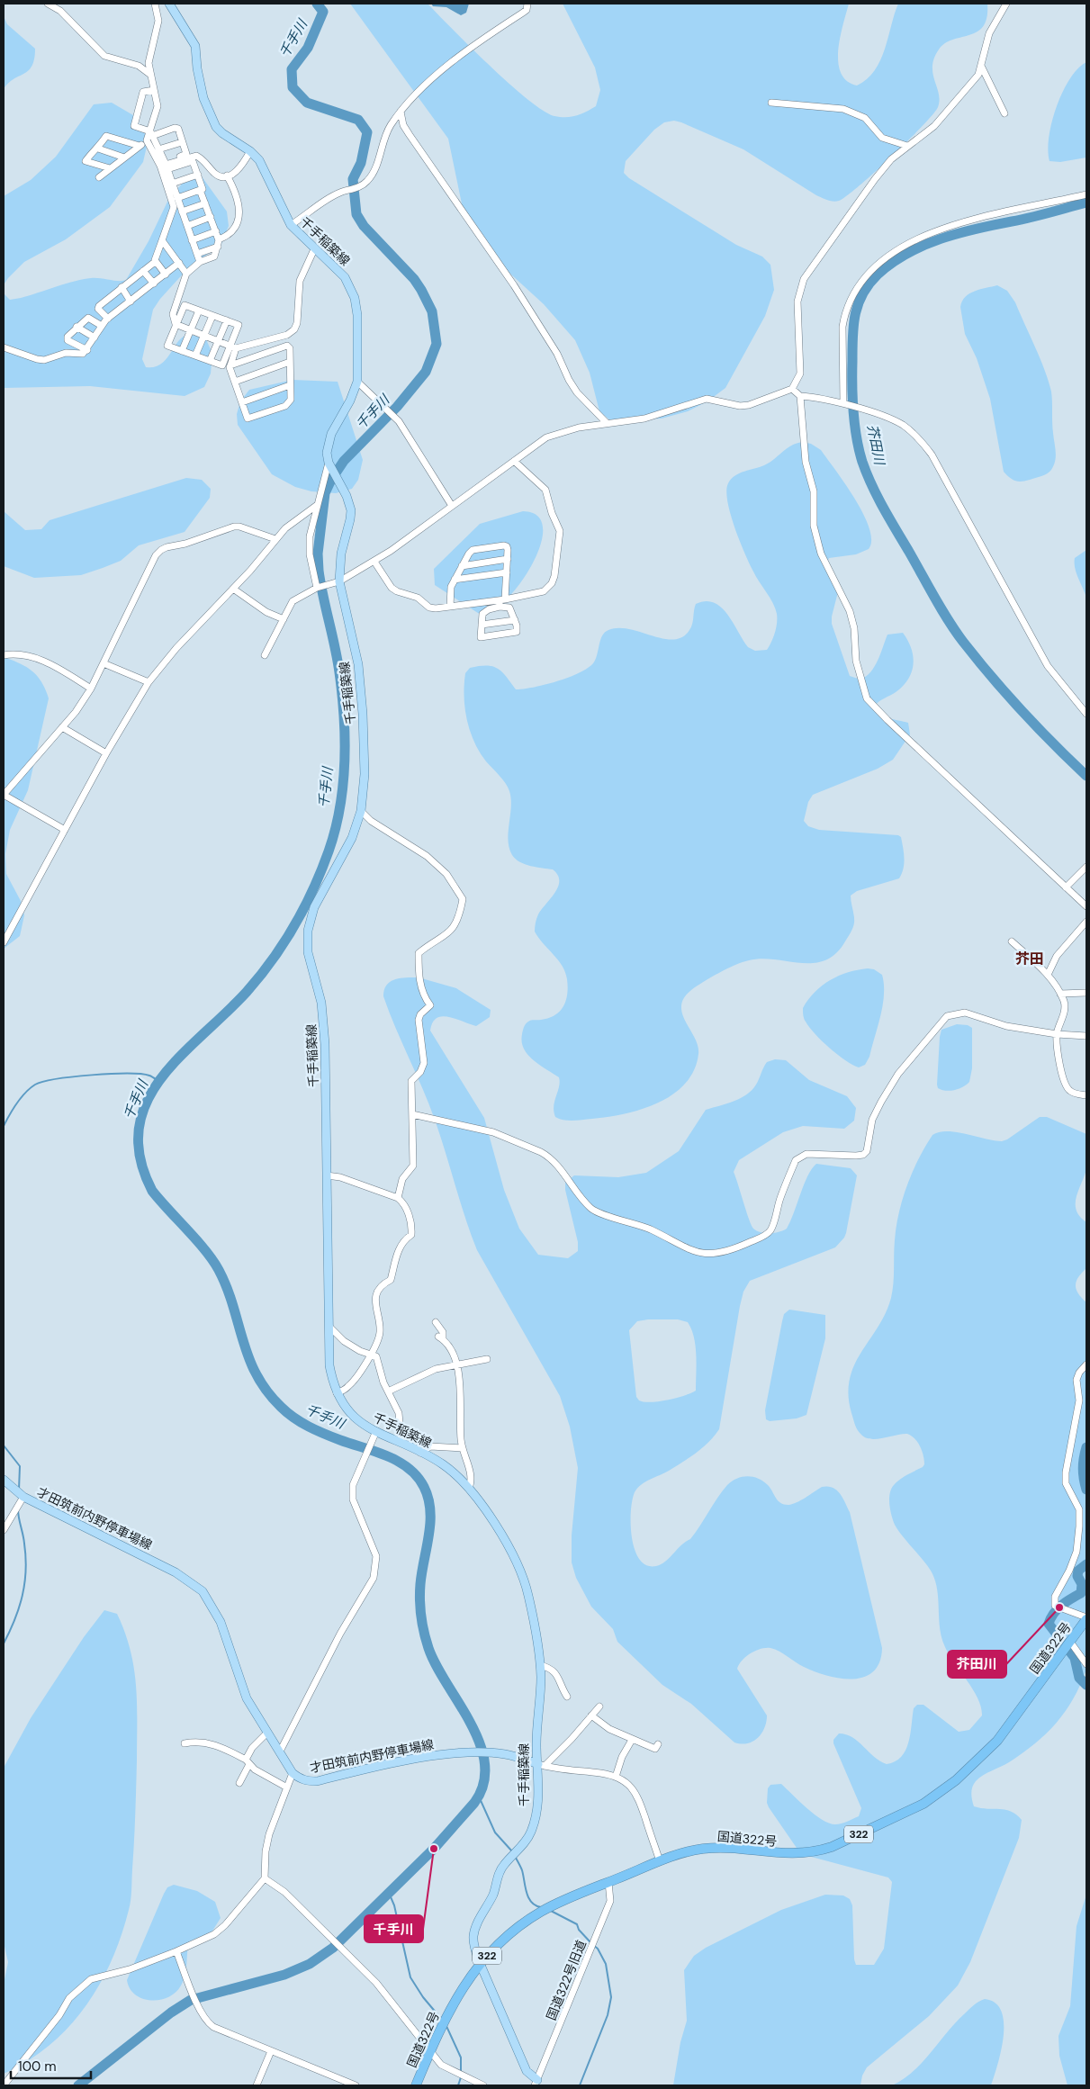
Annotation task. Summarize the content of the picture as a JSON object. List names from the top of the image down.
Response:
{
  "streets": {
    "highway": ["国道322号", "322"],
    "main road": ["千手稲築線", "才田筑前内野停車場線"],
    "street": ["国道322号旧道"]
  },
  "crossings": [
    ["千手稲築線", "才田筑前内野停車場線"],
    ["千手稲築線", "国道322号"],
    ["千手稲築線", "国道322号旧道"],
    ["国道322号", "国道322号旧道"]
  ],
  "districts": ["芥田"],
  "water": ["千手川", "芥田川"],
  "places": ["芥田川", "千手川"],
  "scale_bar": "100 m"
}
